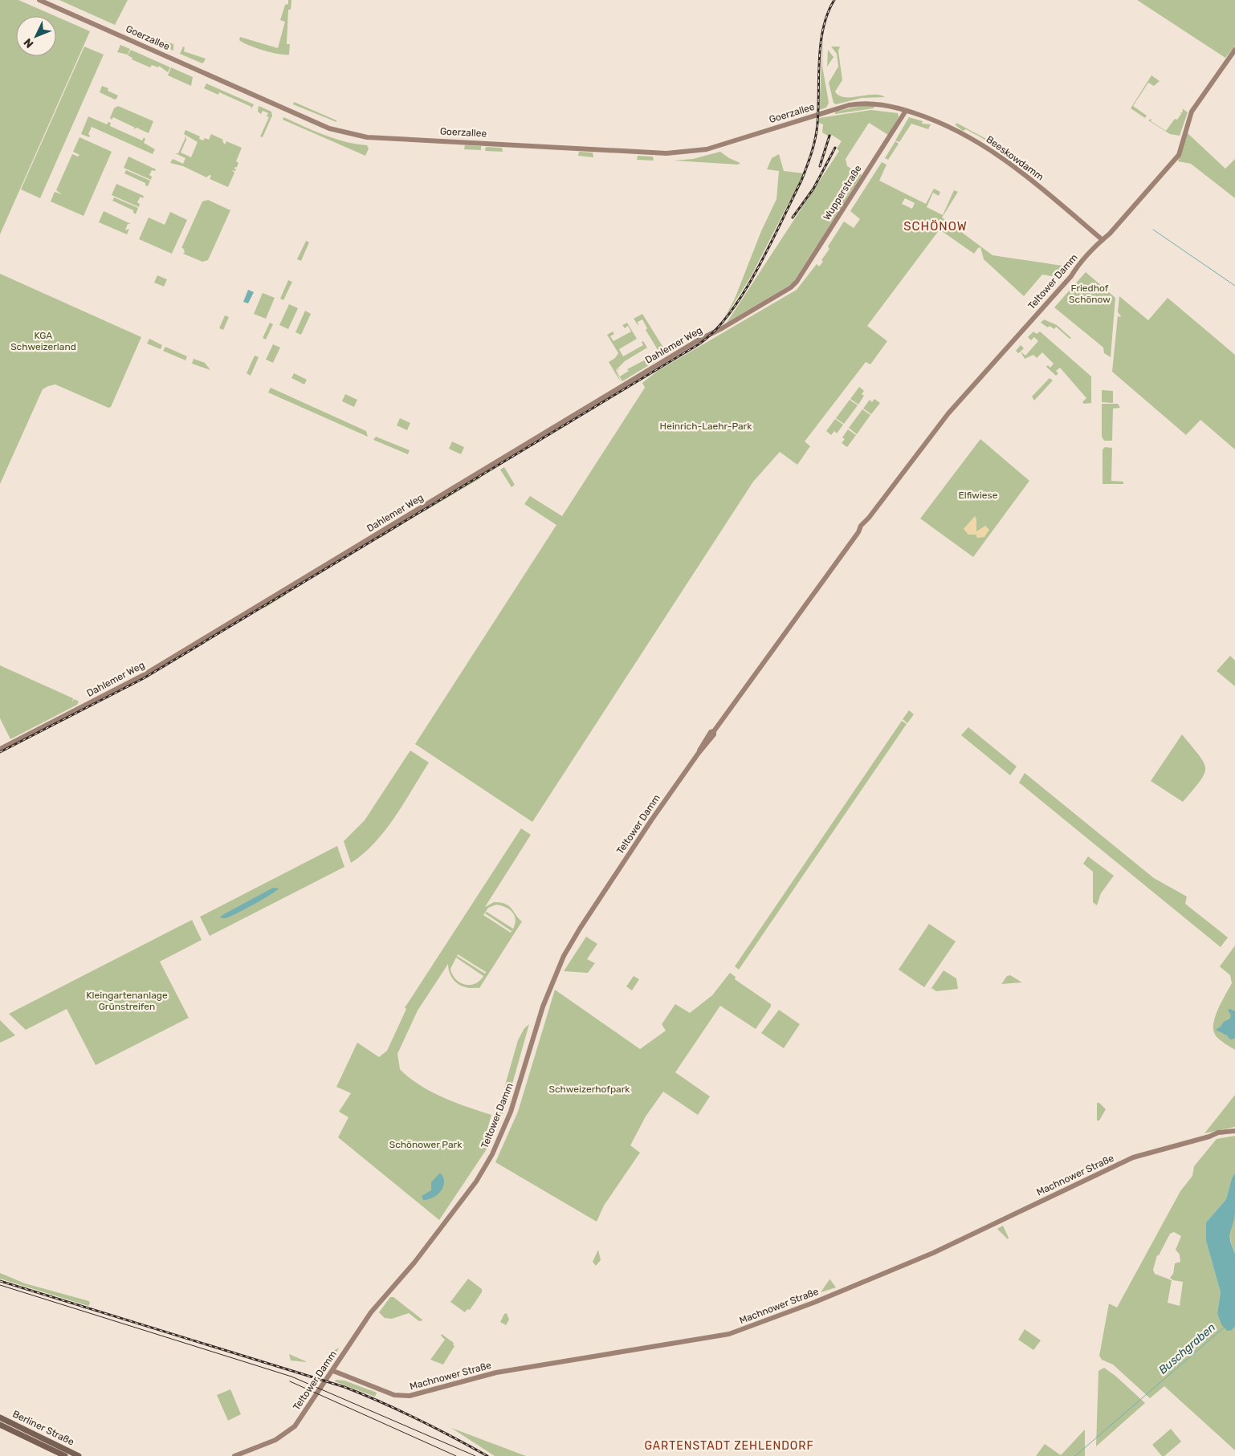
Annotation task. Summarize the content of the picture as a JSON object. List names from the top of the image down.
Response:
{
  "streets": {
    "main road": [
      "Goerzallee",
      "Beeskowdamm",
      "Wupperstraße",
      "Teltower Damm",
      "Dahlemer Weg",
      "Machnower Straße",
      "Berliner Straße"
    ]
  },
  "crossings": [
    ["Goerzallee", "Beeskowdamm"],
    ["Goerzallee", "Wupperstraße"],
    ["Beeskowdamm", "Wupperstraße"],
    ["Beeskowdamm", "Teltower Damm"],
    ["Wupperstraße", "Dahlemer Weg"],
    ["Teltower Damm", "Machnower Straße"]
  ],
  "districts": ["SCHÖNOW", "GARTENSTADT ZEHLENDORF"],
  "water": ["Buschgraben"],
  "parks": [
    "Friedhof Schönow",
    "KGA Schweizerland",
    "Heinrich-Laehr-Park",
    "Elfiwiese",
    "Kleingartenanlage Grünstreifen",
    "Schweizerhofpark",
    "Schönower Park"
  ],
  "north": "bottom left"
}
